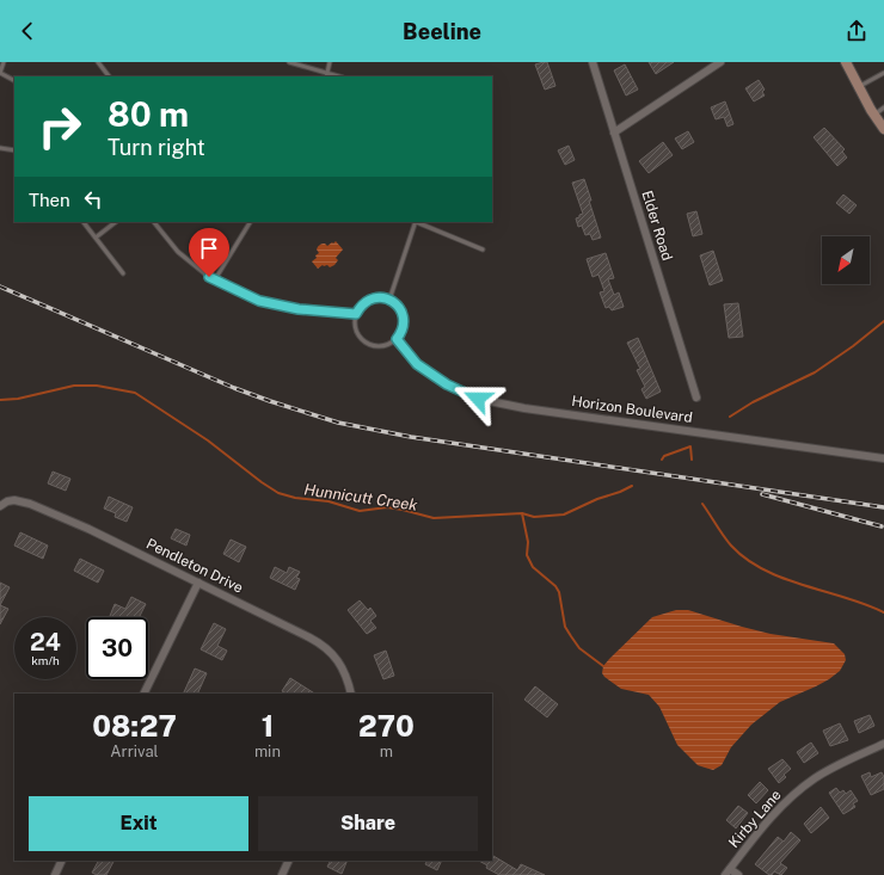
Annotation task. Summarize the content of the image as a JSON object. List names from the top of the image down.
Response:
{
  "streets": {
    "street": [
      "Elder Road",
      "Horizon Boulevard",
      "Pendleton Drive",
      "Kirby Lane"
    ]
  },
  "water": ["Hunnicutt Creek"],
  "north": "bottom left",
  "page": {
    "header": "Beeline",
    "turn": ["80 m", "Turn right"],
    "then": "Then",
    "speed": "24 km/h",
    "limit": "30",
    "eta": [
      "08:27",
      "Arrival",
      "1",
      "min",
      "270",
      "m"
    ],
    "buttons": ["Exit", "Share"]
  }
}
